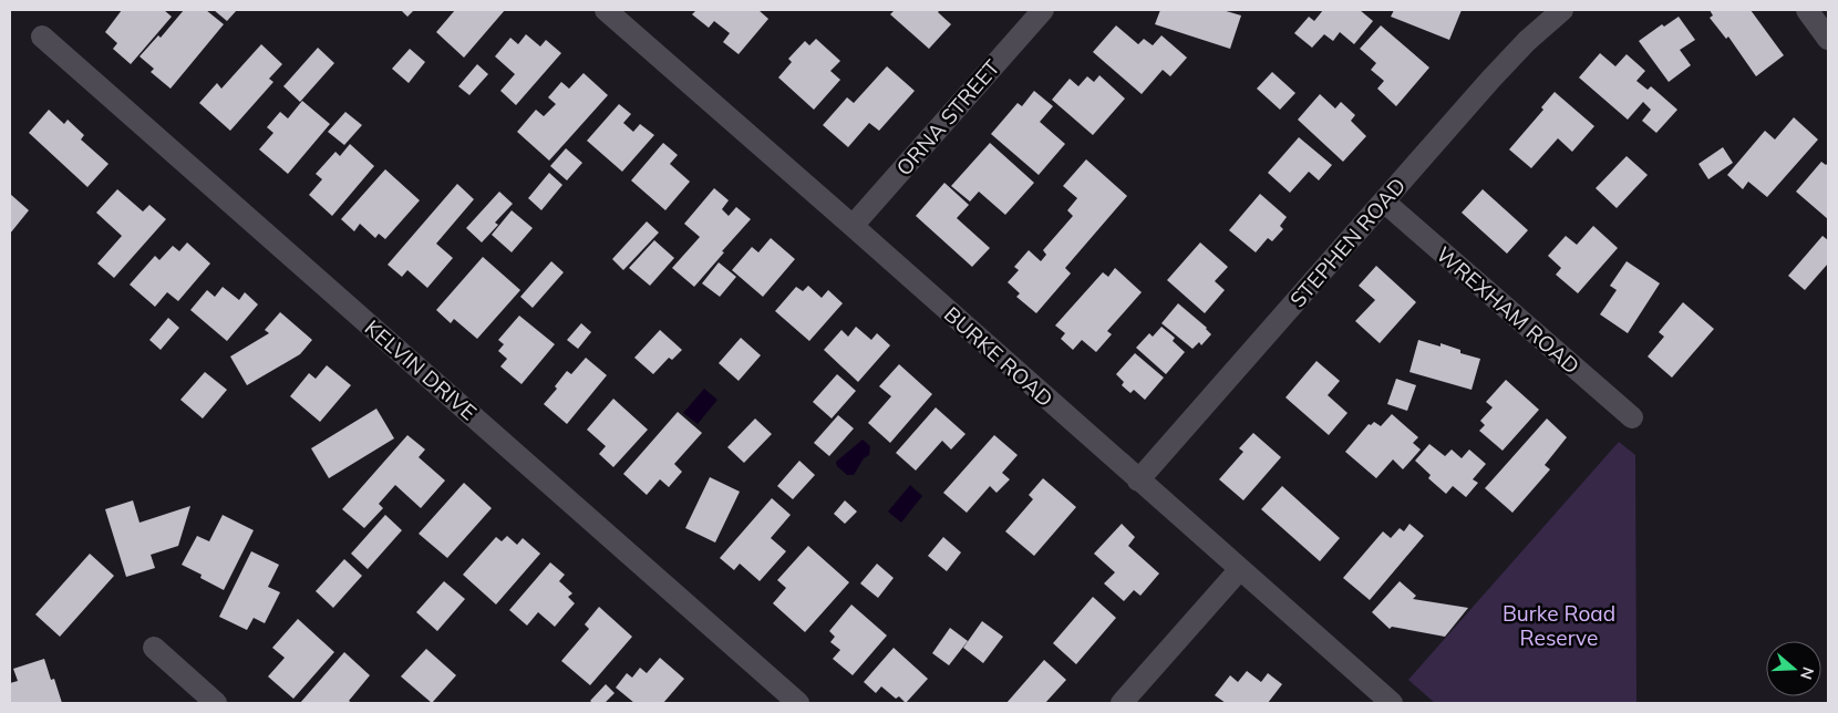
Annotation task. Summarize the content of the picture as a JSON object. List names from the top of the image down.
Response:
{
  "streets": {
    "street": [
      "ORNA STREET",
      "STEPHEN ROAD",
      "WREXHAM ROAD",
      "BURKE ROAD",
      "KELVIN DRIVE"
    ]
  },
  "crossings": [
    ["ORNA STREET", "BURKE ROAD"],
    ["STEPHEN ROAD", "WREXHAM ROAD"],
    ["STEPHEN ROAD", "BURKE ROAD"]
  ],
  "parks": ["Burke Road Reserve"],
  "north": "right"
}
